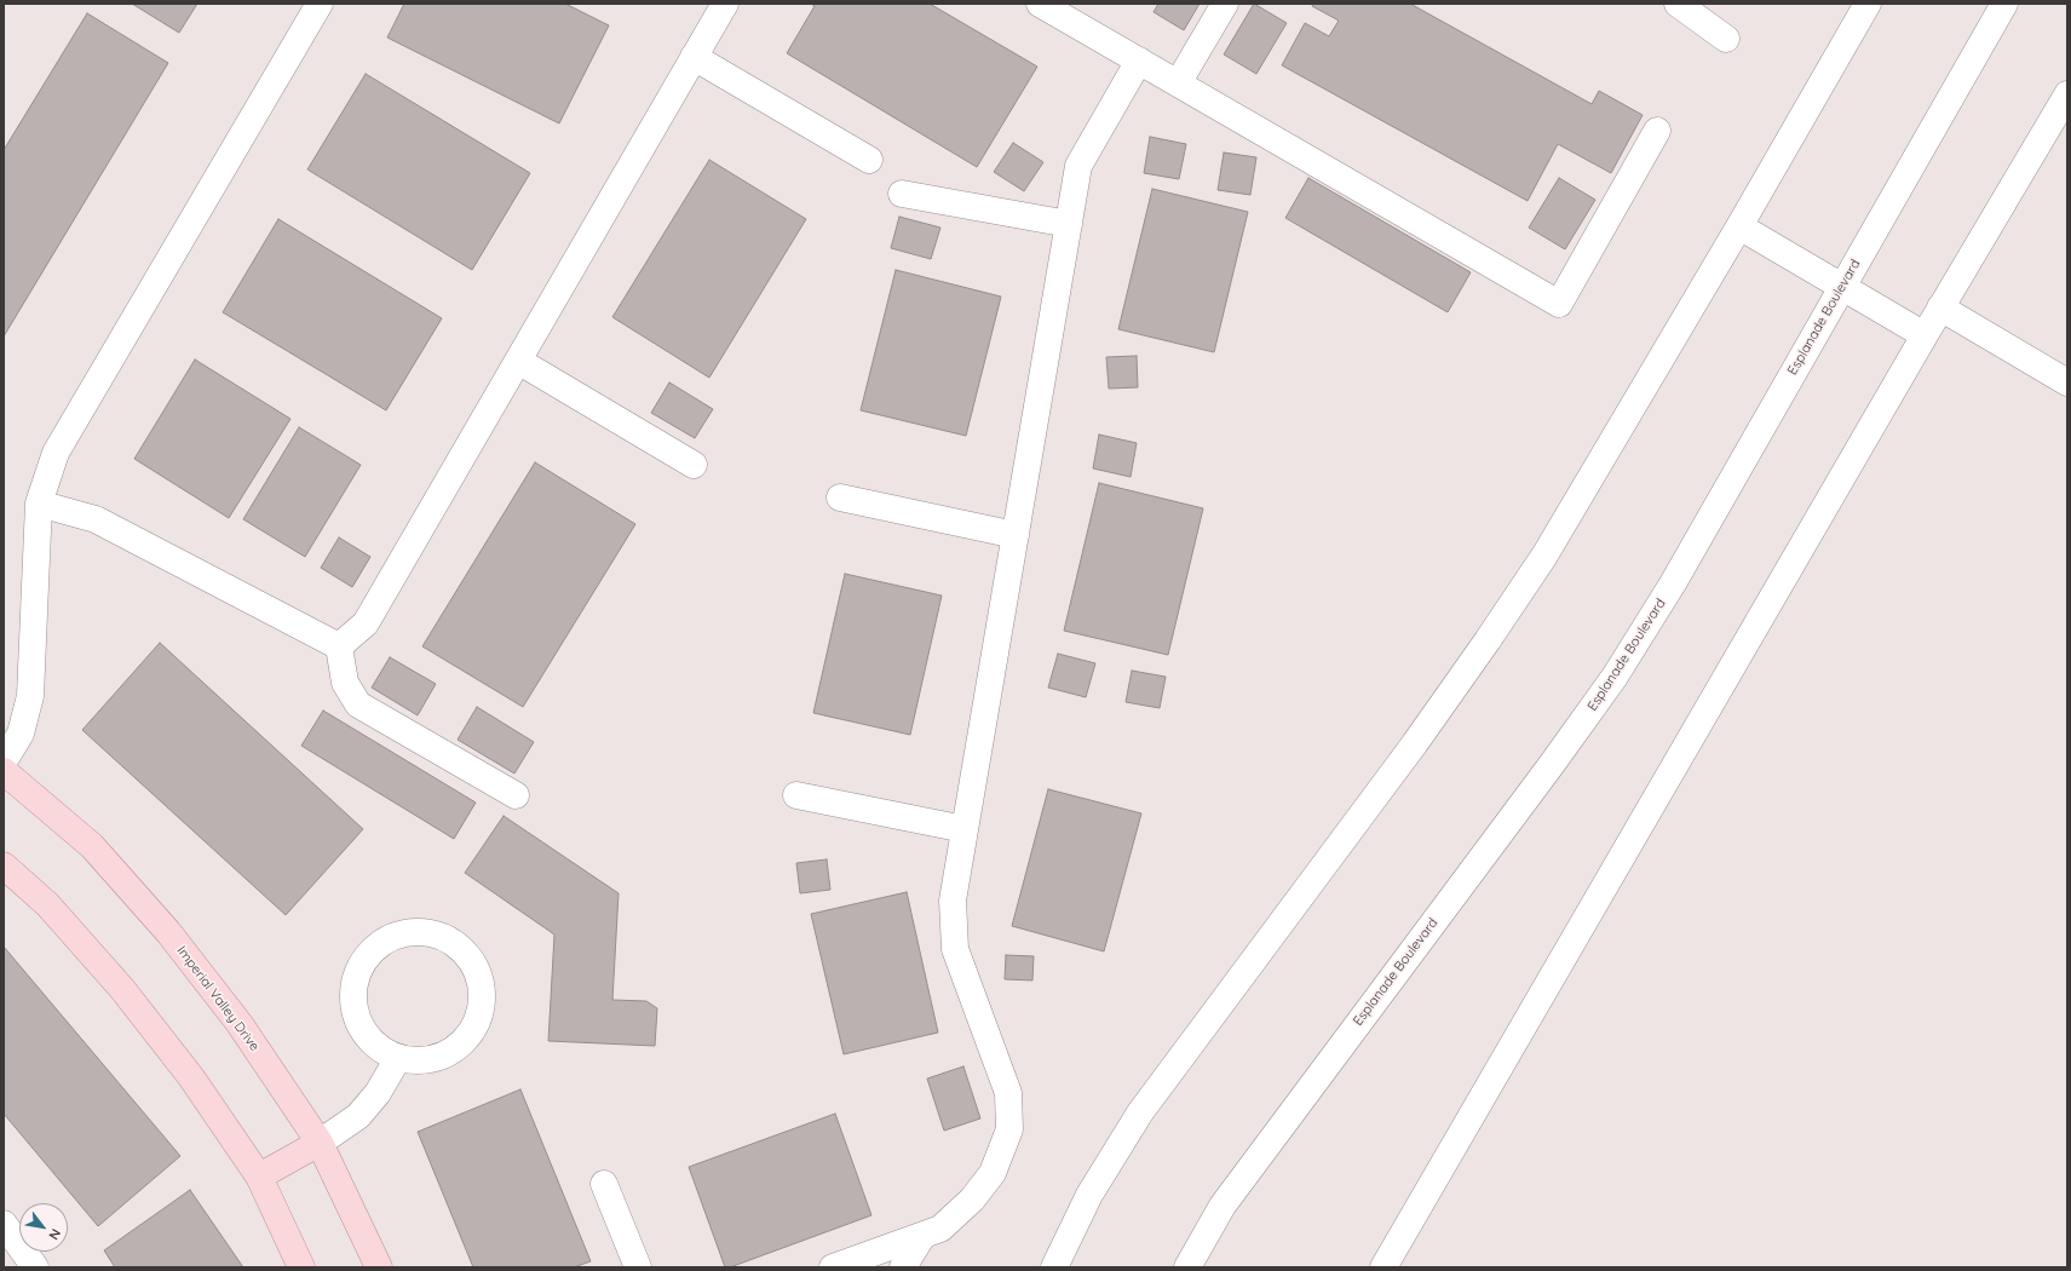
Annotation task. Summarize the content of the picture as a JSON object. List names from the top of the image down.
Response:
{
  "streets": {
    "main road": ["Imperial Valley Drive"],
    "street": ["Esplanade Boulevard"]
  },
  "north": "bottom right"
}
